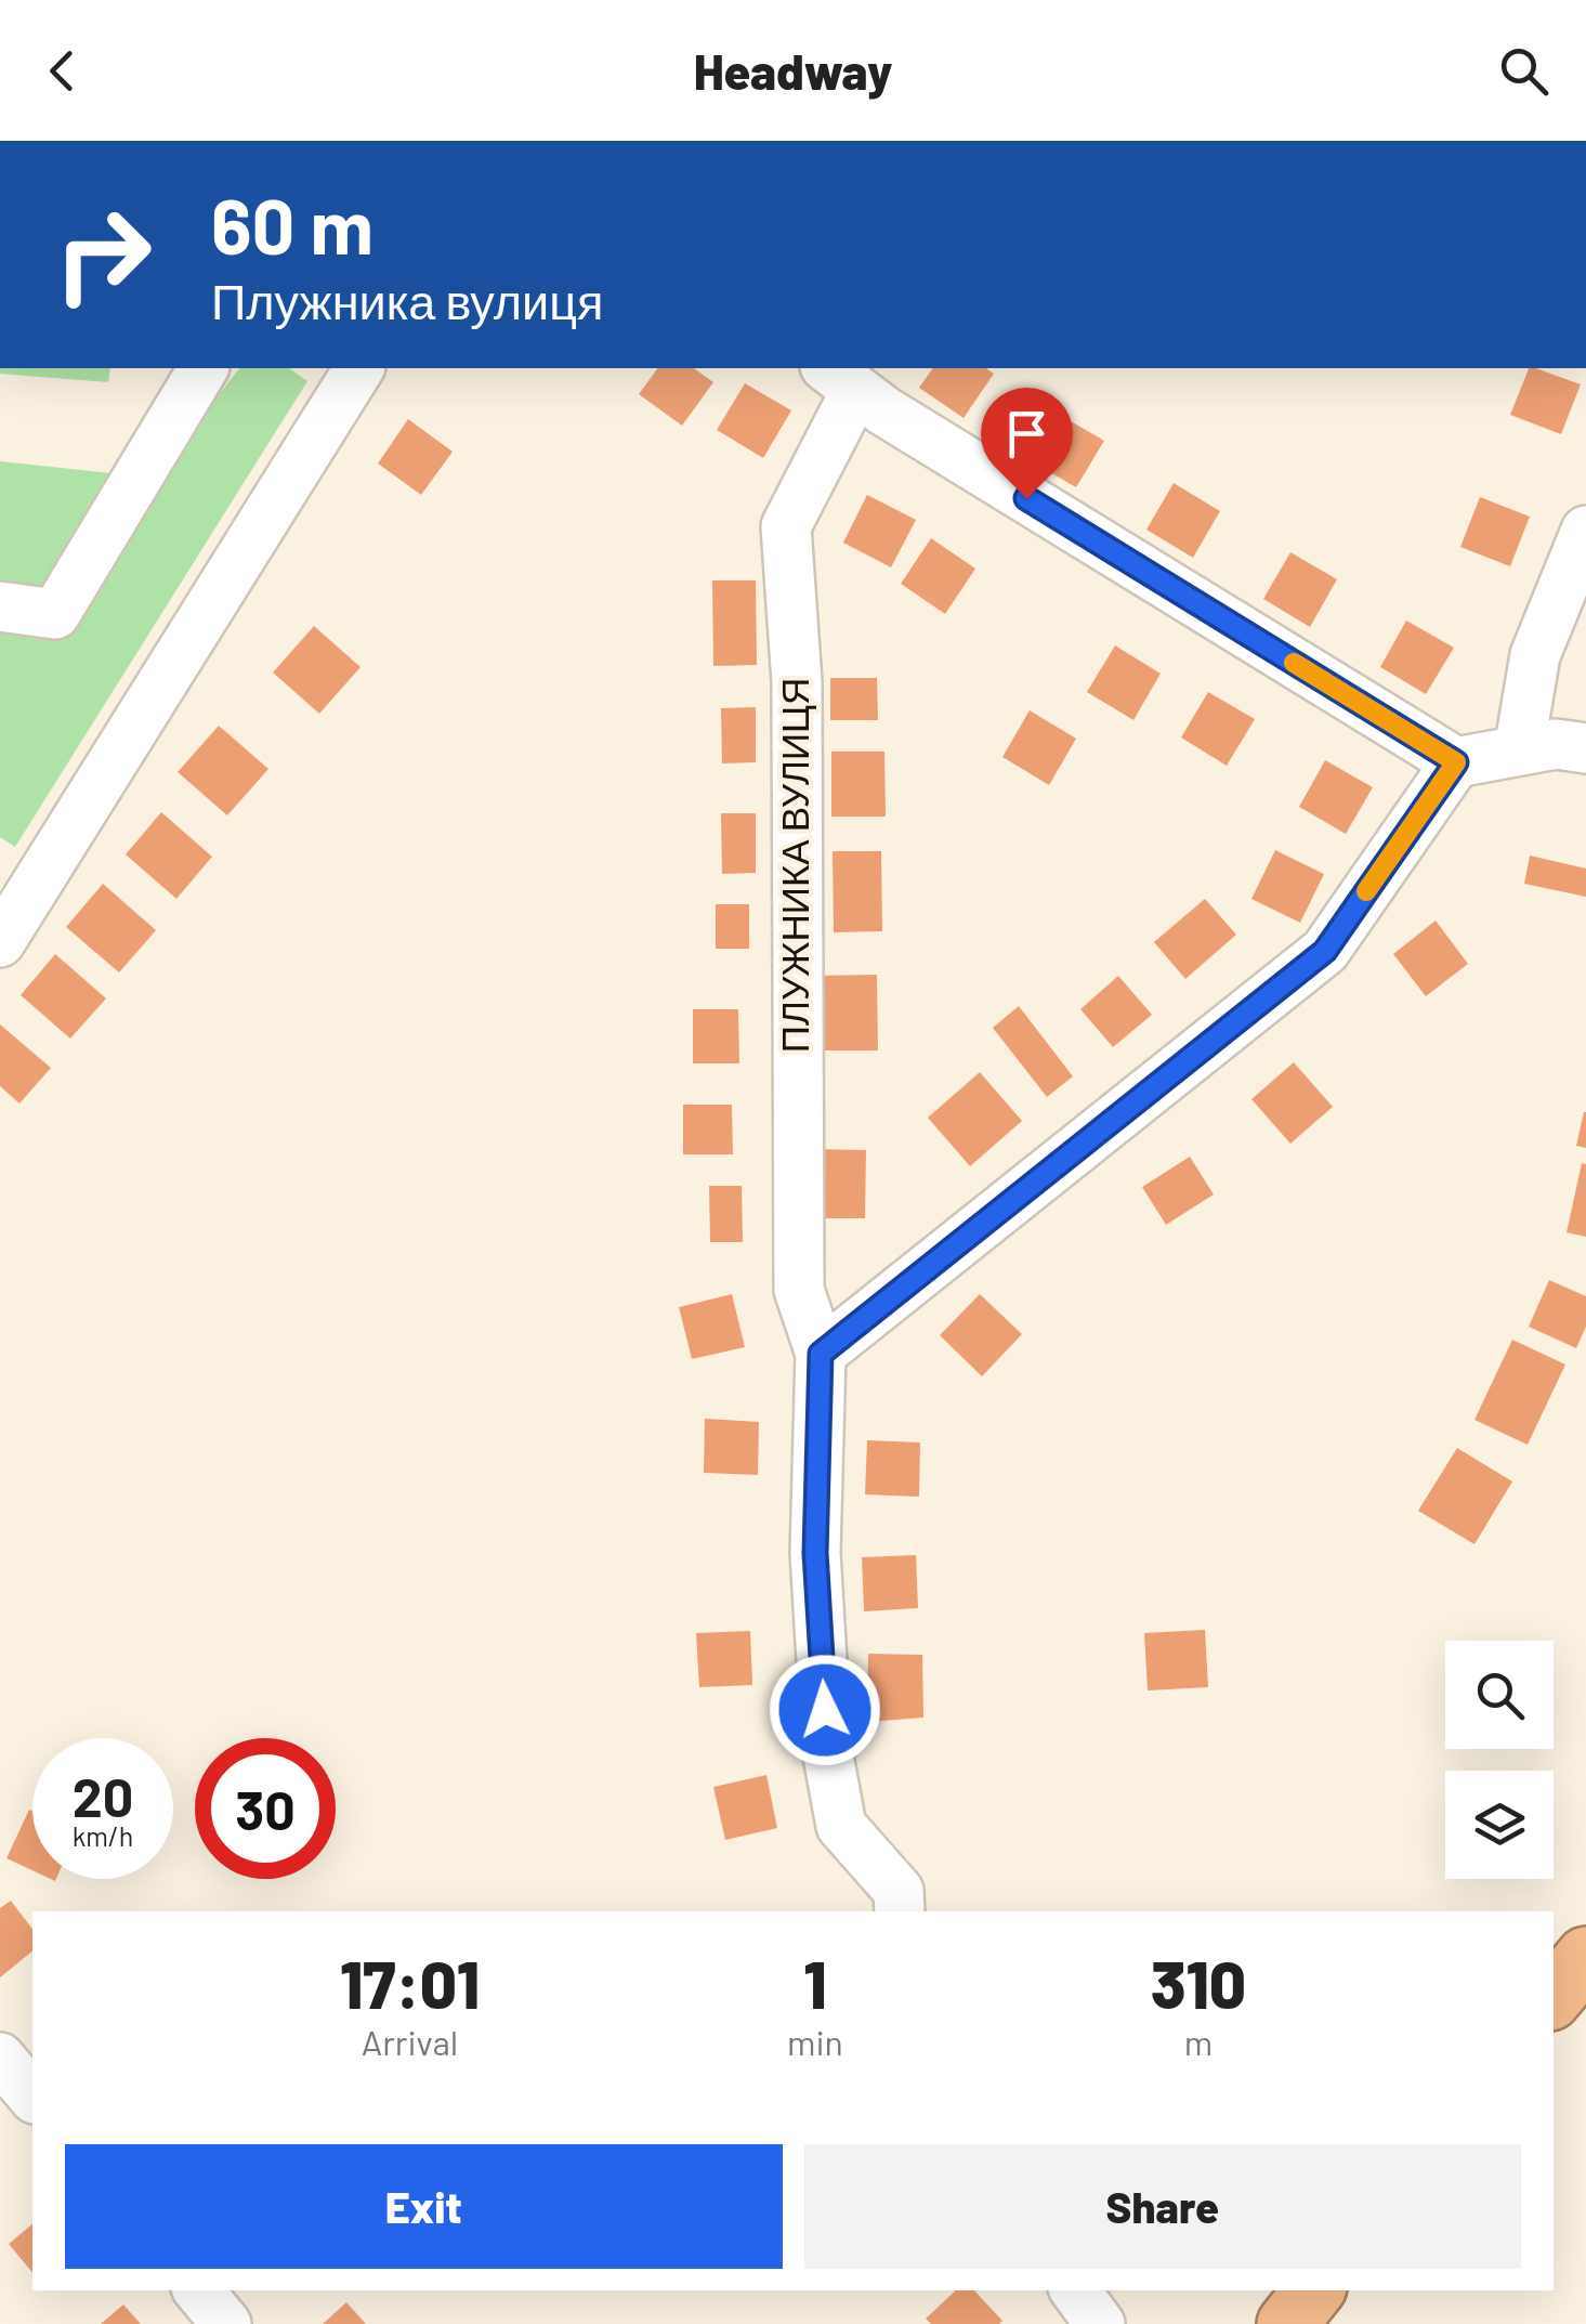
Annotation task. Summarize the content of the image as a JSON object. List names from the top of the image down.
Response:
{
  "streets": {
    "street": ["ПЛУЖНИКА ВУЛИЦЯ"]
  },
  "page": {
    "header": "Headway",
    "turn": ["60 m", "Плужника вулиця"],
    "speed": "20 km/h",
    "limit": "30",
    "eta": [
      "17:01",
      "Arrival",
      "1",
      "min",
      "310",
      "m"
    ],
    "buttons": ["Exit", "Share"]
  }
}
